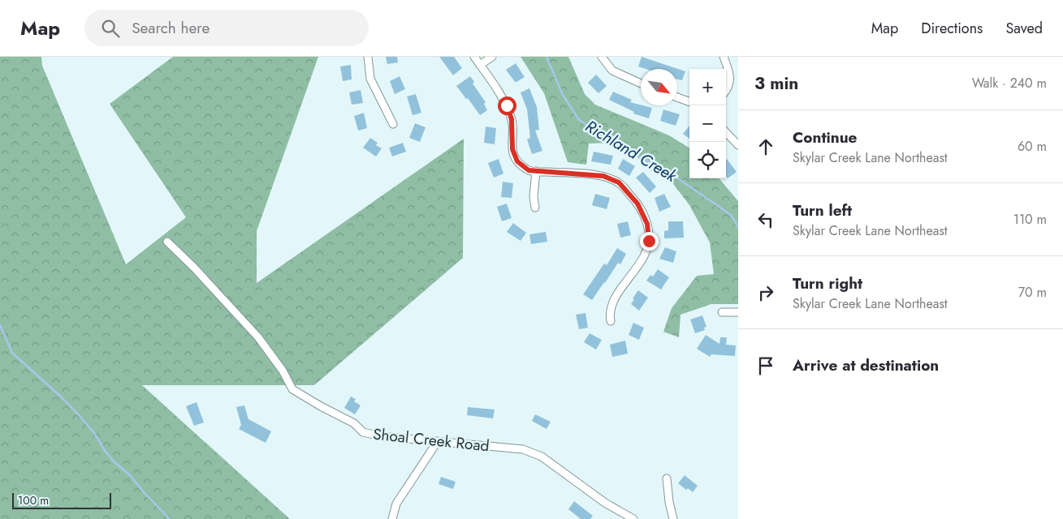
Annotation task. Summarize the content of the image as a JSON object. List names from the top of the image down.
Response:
{
  "streets": {
    "street": ["Shoal Creek Road"]
  },
  "water": ["Richland Creek"],
  "scale_bar": "100 m",
  "north": "bottom right",
  "page": {
    "header": "Map",
    "search": "Search here",
    "nav": ["Map", "Directions", "Saved"],
    "heading": ["3 min", "Walk · 240 m"],
    "map_buttons": ["+", "−"],
    "list": [
      ["Continue", "Skylar Creek Lane Northeast", "60 m"],
      ["Turn left", "Skylar Creek Lane Northeast", "110 m"],
      ["Turn right", "Skylar Creek Lane Northeast", "70 m"],
      "Arrive at destination"
    ],
    "scale": "100 m"
  }
}
